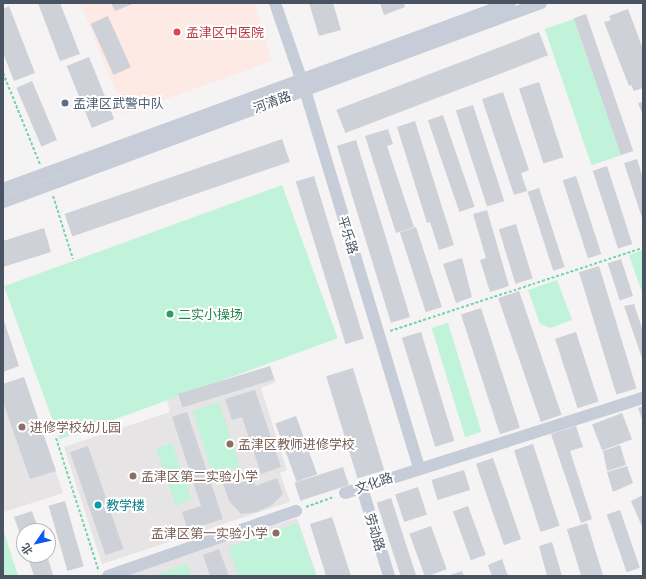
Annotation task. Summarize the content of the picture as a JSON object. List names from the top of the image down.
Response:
{
  "streets": {
    "street": [
      "河清路",
      "平乐路",
      "文化路",
      "劳动路"
    ]
  },
  "crossings": [
    ["河清路", "平乐路"],
    ["平乐路", "文化路"],
    ["文化路", "劳动路"]
  ],
  "places": [
    "孟津区中医院",
    "孟津区武警中队",
    "二实小操场",
    "进修学校幼儿园",
    "孟津区教师进修学校",
    "孟津区第二实验小学",
    "教学楼",
    "孟津区第一实验小学"
  ],
  "north": "bottom left"
}
